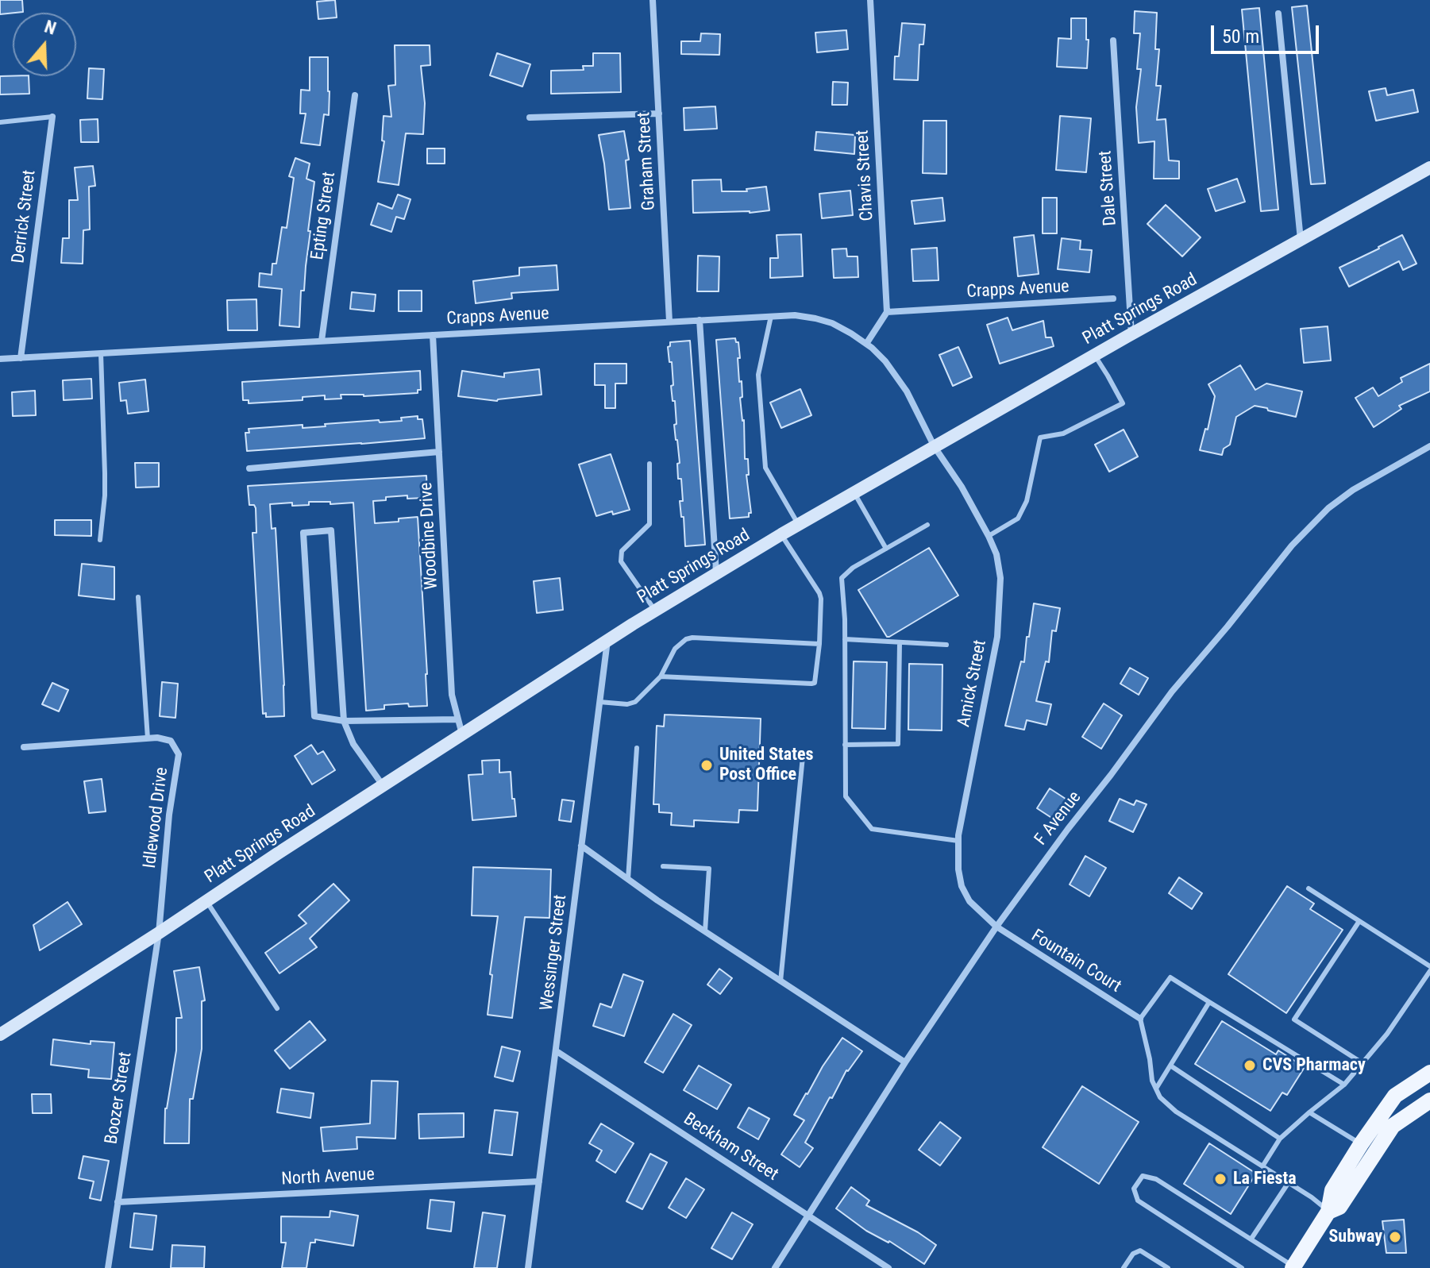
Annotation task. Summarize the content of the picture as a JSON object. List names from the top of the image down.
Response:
{
  "streets": {
    "main road": ["Platt Springs Road"],
    "street": [
      "Graham Street",
      "Chavis Street",
      "Dale Street",
      "Epting Street",
      "Derrick Street",
      "Crapps Avenue",
      "Woodbine Drive",
      "Amick Street",
      "Idlewood Drive",
      "F Avenue",
      "Wessinger Street",
      "Fountain Court",
      "Boozer Street",
      "Beckham Street",
      "North Avenue"
    ]
  },
  "crossings": [
    ["Graham Street", "Crapps Avenue"],
    ["Chavis Street", "Crapps Avenue"],
    ["Dale Street", "Platt Springs Road"],
    ["Epting Street", "Crapps Avenue"],
    ["Derrick Street", "Crapps Avenue"],
    ["Crapps Avenue", "Platt Springs Road"],
    ["Crapps Avenue", "Woodbine Drive"],
    ["Crapps Avenue", "Amick Street"],
    ["Platt Springs Road", "Woodbine Drive"],
    ["Platt Springs Road", "Amick Street"],
    ["Platt Springs Road", "Idlewood Drive"],
    ["Platt Springs Road", "Wessinger Street"],
    ["Platt Springs Road", "Boozer Street"],
    ["Amick Street", "F Avenue"],
    ["Amick Street", "Fountain Court"],
    ["Idlewood Drive", "Boozer Street"],
    ["F Avenue", "Fountain Court"],
    ["F Avenue", "Beckham Street"],
    ["Wessinger Street", "Beckham Street"],
    ["Wessinger Street", "North Avenue"],
    ["Boozer Street", "North Avenue"]
  ],
  "places": [
    "United States Post Office",
    "CVS Pharmacy",
    "La Fiesta",
    "Subway"
  ],
  "scale_bar": "50 m",
  "north": "top"
}
